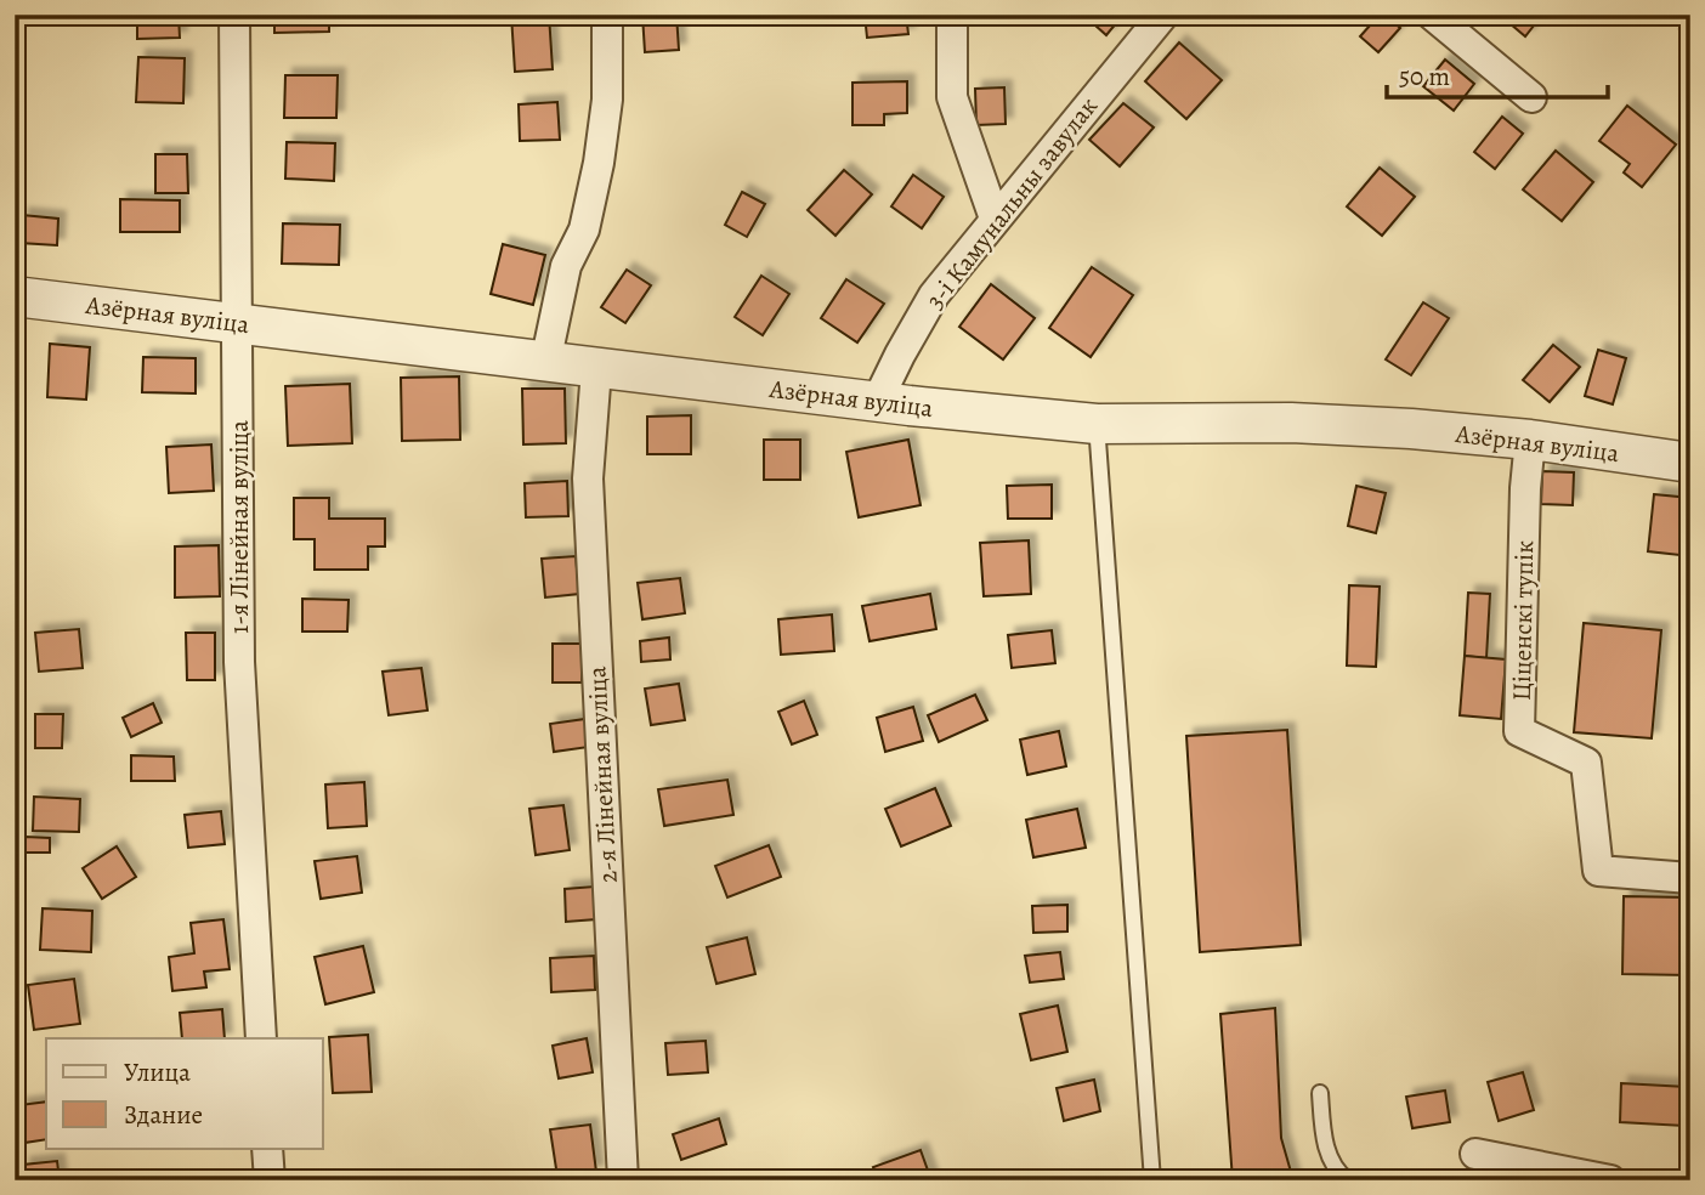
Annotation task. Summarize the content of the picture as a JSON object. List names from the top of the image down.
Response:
{
  "streets": {
    "street": [
      "3-і Камунальны завулак",
      "Азёрная вуліца",
      "1-я Лінейная вуліца",
      "Ціценскі тупік",
      "2-я Лінейная вуліца"
    ]
  },
  "crossings": [
    ["3-і Камунальны завулак", "Азёрная вуліца"],
    ["Азёрная вуліца", "1-я Лінейная вуліца"],
    ["Азёрная вуліца", "Ціценскі тупік"],
    ["Азёрная вуліца", "2-я Лінейная вуліца"]
  ],
  "legend": ["Улица", "Здание"],
  "scale_bar": "50 m"
}
